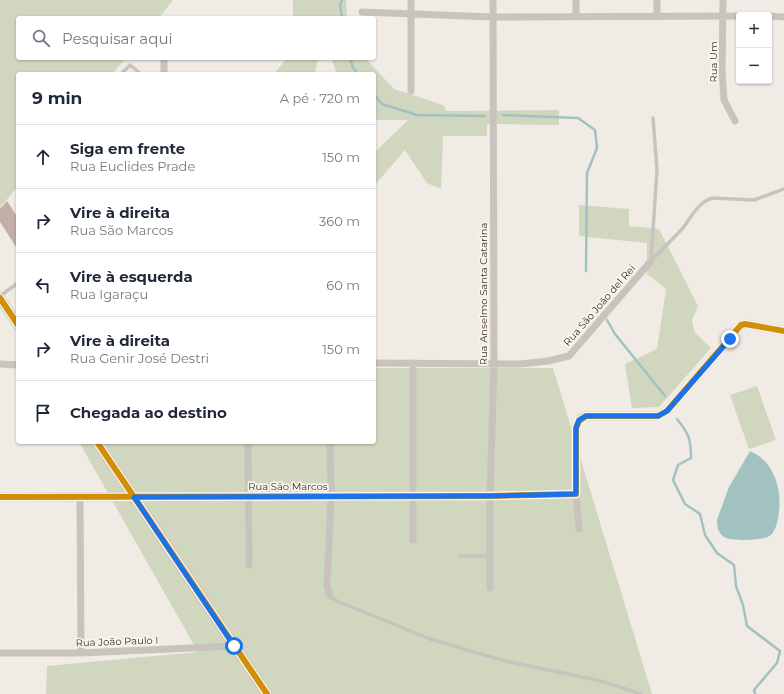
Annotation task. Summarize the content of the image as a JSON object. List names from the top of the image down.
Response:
{
  "streets": {
    "street": [
      "Rua Um",
      "Rua Anselmo Santa Catarina",
      "Rua São João del Rei",
      "Rua São Marcos",
      "Rua João Paulo I"
    ]
  },
  "crossings": [
    ["Rua Anselmo Santa Catarina", "Rua São João del Rei"],
    ["Rua Anselmo Santa Catarina", "Rua São Marcos"]
  ],
  "page": {
    "map_buttons": ["+", "−"],
    "search": "Pesquisar aqui",
    "heading": ["9 min", "A pé · 720 m"],
    "list": [
      ["Siga em frente", "Rua Euclides Prade", "150 m"],
      ["Vire à direita", "Rua São Marcos", "360 m"],
      ["Vire à esquerda", "Rua Igaraçu", "60 m"],
      ["Vire à direita", "Rua Genir José Destri", "150 m"],
      "Chegada ao destino"
    ]
  }
}
